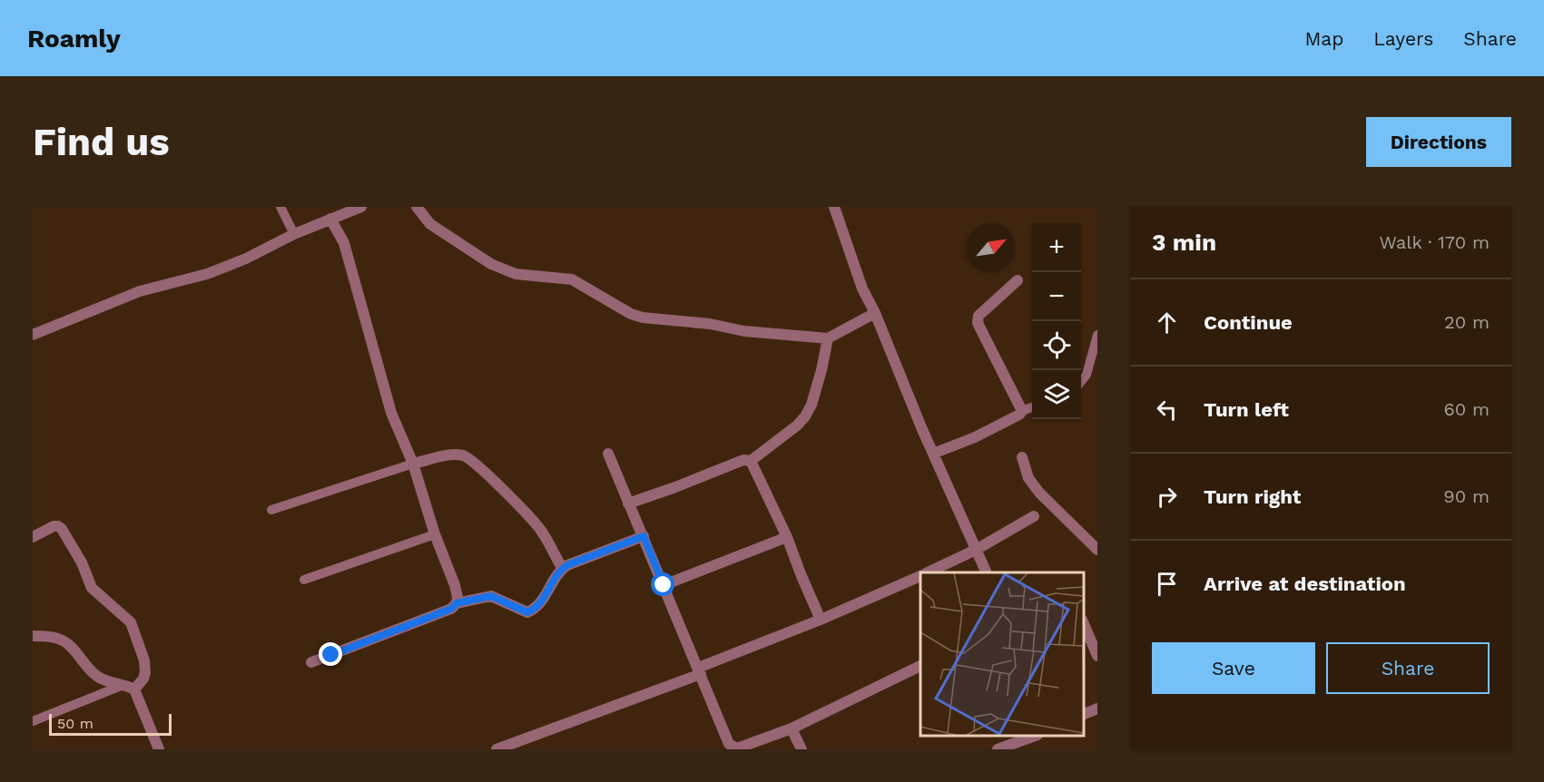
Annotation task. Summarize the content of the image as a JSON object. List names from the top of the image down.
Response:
{
  "scale_bar": "50 m",
  "north": "top right",
  "page": {
    "header": "Roamly",
    "nav": ["Map", "Layers", "Share"],
    "buttons": [
      "Directions",
      ["Save", "Share"]
    ],
    "title": "Find us",
    "heading": ["3 min", "Walk · 170 m"],
    "map_buttons": ["+", "−"],
    "list": [
      ["Continue", "20 m"],
      ["Turn left", "60 m"],
      ["Turn right", "90 m"],
      "Arrive at destination"
    ],
    "scale": "50 m"
  }
}
